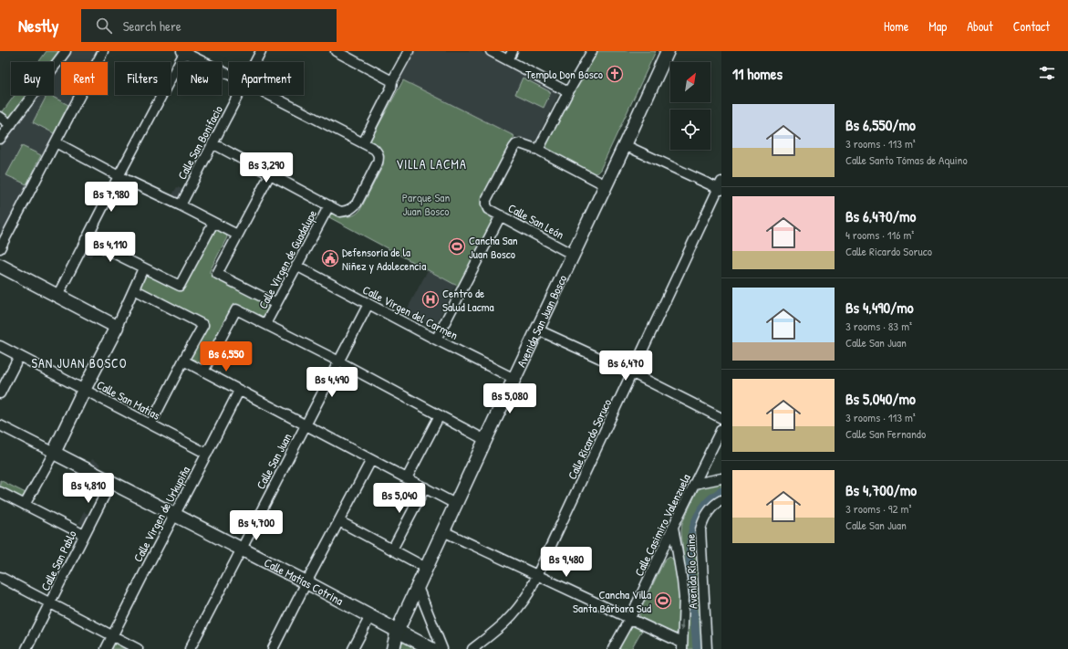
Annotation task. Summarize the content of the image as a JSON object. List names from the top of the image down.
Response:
{
  "streets": {
    "street": [
      "Calle San Bonifacio",
      "Calle San León",
      "Calle Virgen de Guadalupe",
      "Calle Virgen del Carmen",
      "Avenida San Juan Bosco",
      "Calle San Matias",
      "Calle Ricardo Soruco",
      "Calle San Juan",
      "Calle Virgen de Urkupiña",
      "Calle Casimiro Valenzuela",
      "Calle San Pablo",
      "Avenida Río Caine",
      "Calle Matías Cotrina"
    ]
  },
  "crossings": [
    ["Calle San León", "Avenida San Juan Bosco"],
    ["Calle Virgen de Guadalupe", "Calle Virgen del Carmen"],
    ["Calle Virgen de Guadalupe", "Avenida San Juan Bosco"],
    ["Calle Virgen de Guadalupe", "Calle San Juan"],
    ["Calle Virgen del Carmen", "Avenida San Juan Bosco"],
    ["Calle Virgen del Carmen", "Calle San Juan"],
    ["Avenida San Juan Bosco", "Calle Matías Cotrina"],
    ["Calle San Matias", "Calle Virgen de Urkupiña"],
    ["Calle San Juan", "Calle Matías Cotrina"],
    ["Calle Virgen de Urkupiña", "Calle Matías Cotrina"],
    ["Calle Casimiro Valenzuela", "Avenida Río Caine"],
    ["Calle San Pablo", "Calle Matías Cotrina"]
  ],
  "districts": ["VILLA LACMA", "SAN JUAN BOSCO"],
  "parks": ["Parque San Juan Bosco"],
  "places": {
    "church": ["Templo Don Bosco"],
    "sports": ["Cancha San Juan Bosco", "Cancha Villa Santa Bárbara Sud"],
    "public building": ["Defensoría de la Niñez y Adolecencia"],
    "hospital": ["Centro de Salud Lacma"]
  },
  "north": "top right",
  "page": {
    "header": "Nestly",
    "search": "Search here",
    "nav": [
      "Home",
      "Map",
      "About",
      "Contact"
    ],
    "heading": "11 homes",
    "chip": [
      "Buy",
      "Rent",
      "Filters",
      "New",
      "Apartment"
    ],
    "list": [
      {
        "name": "Bs 6,550/mo",
        "note": "3 rooms · 113 m² · Calle Santo Tómas de Aquino"
      },
      {
        "name": "Bs 6,470/mo",
        "note": "4 rooms · 116 m² · Calle Ricardo Soruco"
      },
      {
        "name": "Bs 4,490/mo",
        "note": "3 rooms · 83 m² · Calle San Juan"
      },
      {
        "name": "Bs 5,040/mo",
        "note": "3 rooms · 113 m² · Calle San Fernando"
      },
      {
        "name": "Bs 4,700/mo",
        "note": "3 rooms · 92 m² · Calle San Juan"
      }
    ],
    "price": [
      "Bs 3,290",
      "Bs 7,980",
      "Bs 4,110",
      "Bs 6,550",
      "Bs 6,470",
      "Bs 4,490",
      "Bs 5,080",
      "Bs 4,810",
      "Bs 5,040",
      "Bs 4,700",
      "Bs 9,480"
    ]
  }
}
